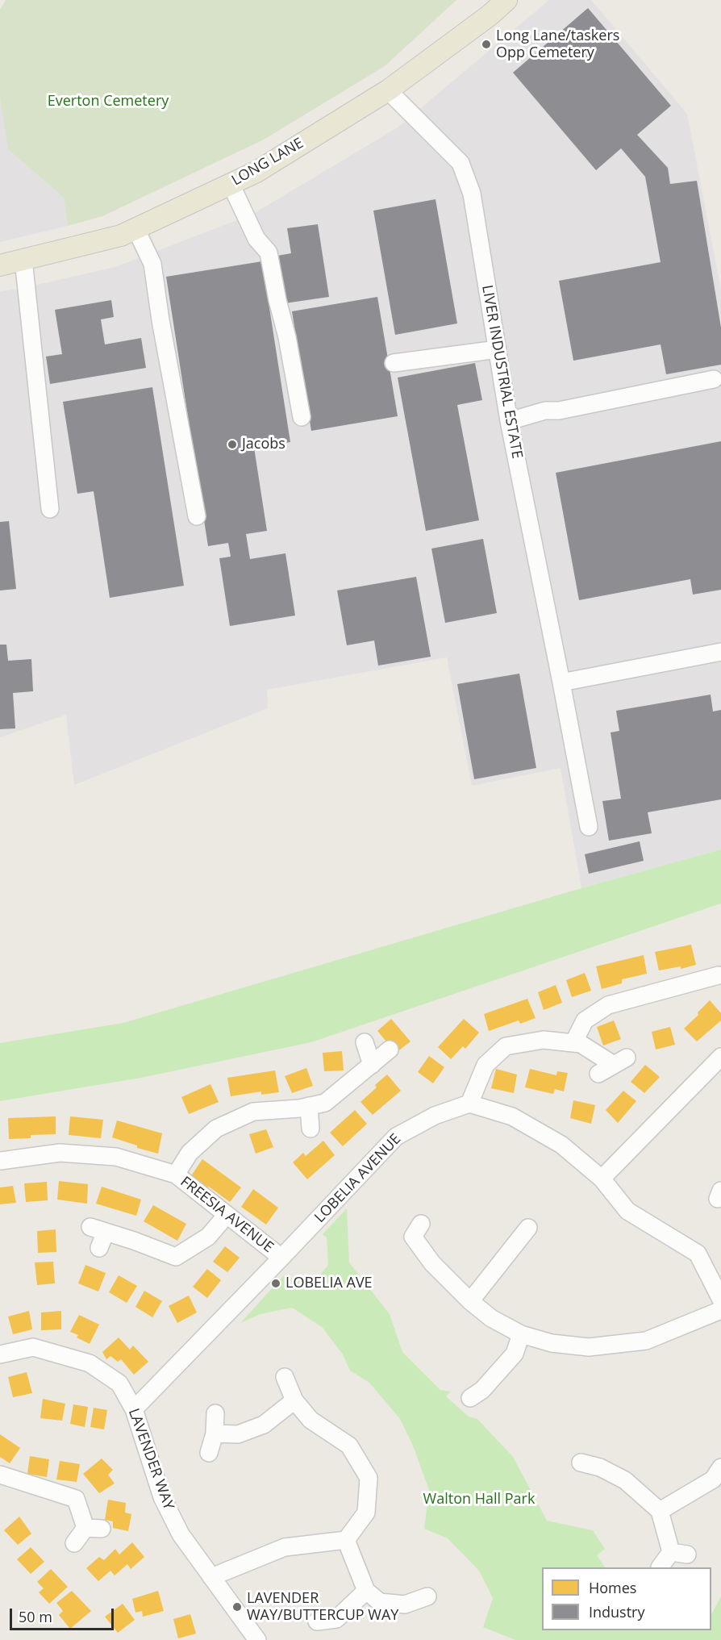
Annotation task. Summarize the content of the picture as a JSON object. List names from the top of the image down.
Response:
{
  "streets": {
    "main road": ["LONG LANE"],
    "street": [
      "LIVER INDUSTRIAL ESTATE",
      "LOBELIA AVENUE",
      "FREESIA AVENUE",
      "LAVENDER WAY"
    ]
  },
  "crossings": [
    ["LONG LANE", "LIVER INDUSTRIAL ESTATE"],
    ["LOBELIA AVENUE", "FREESIA AVENUE"],
    ["LOBELIA AVENUE", "LAVENDER WAY"]
  ],
  "parks": ["Everton Cemetery", "Walton Hall Park"],
  "places": [
    "Long Lane/taskers Opp Cemetery",
    "Jacobs",
    "LOBELIA AVE",
    "LAVENDER WAY/BUTTERCUP WAY"
  ],
  "legend": ["Homes", "Industry"],
  "scale_bar": "50 m"
}
